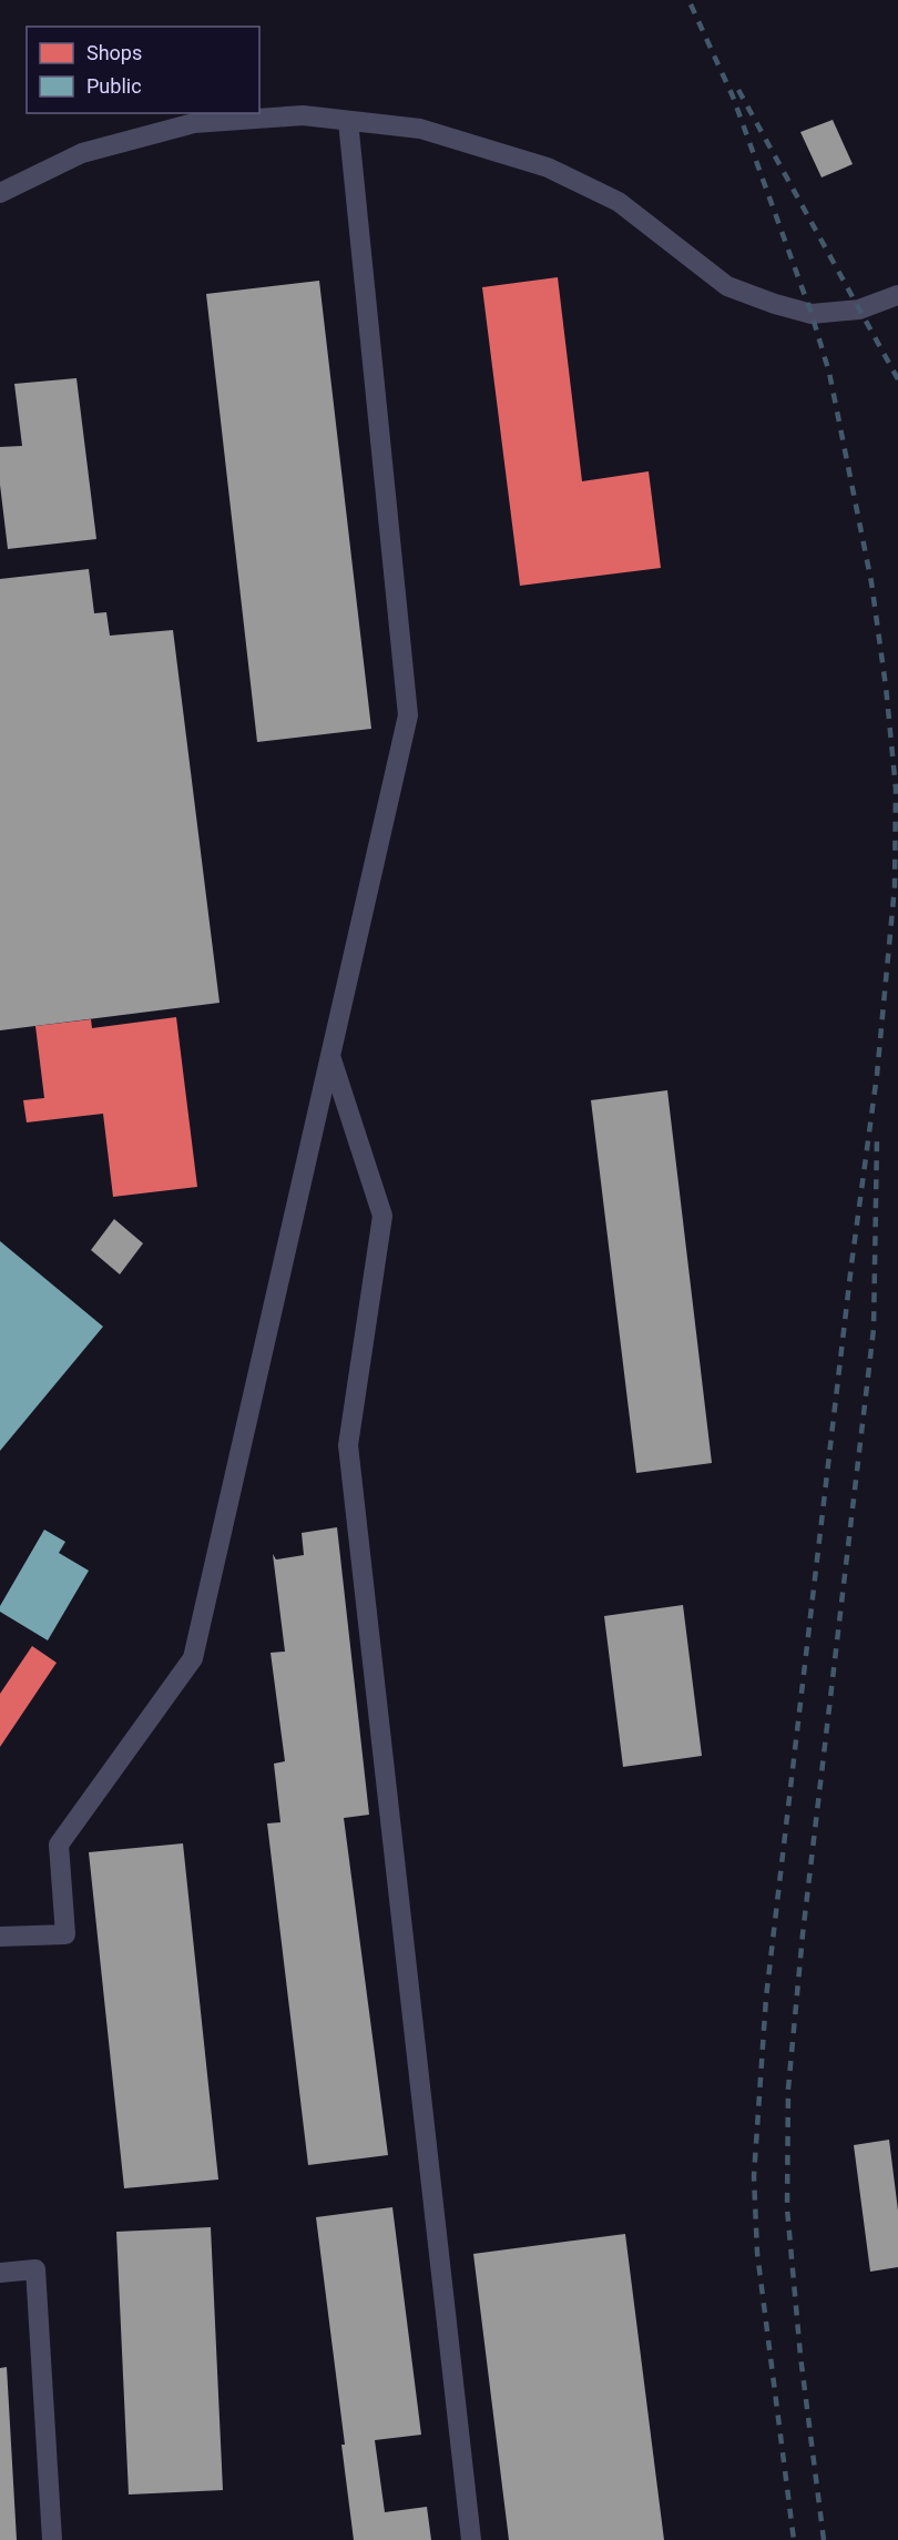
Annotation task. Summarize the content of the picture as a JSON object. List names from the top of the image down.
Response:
{
  "legend": ["Shops", "Public"]
}
